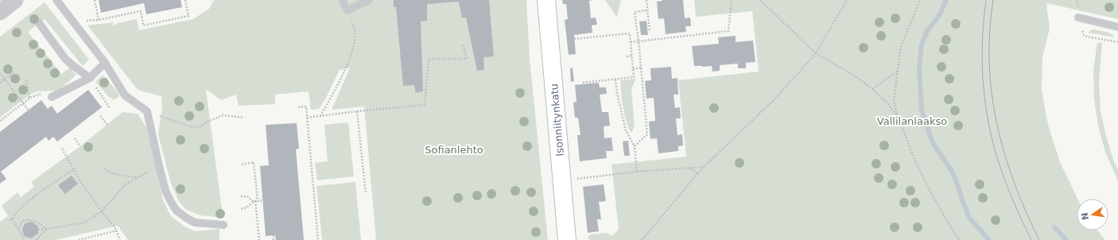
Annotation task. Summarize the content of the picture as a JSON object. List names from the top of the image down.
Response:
{
  "streets": {
    "street": ["Isonniitynkatu"]
  },
  "parks": ["Vallilanlaakso", "Sofianlehto"],
  "north": "left"
}
